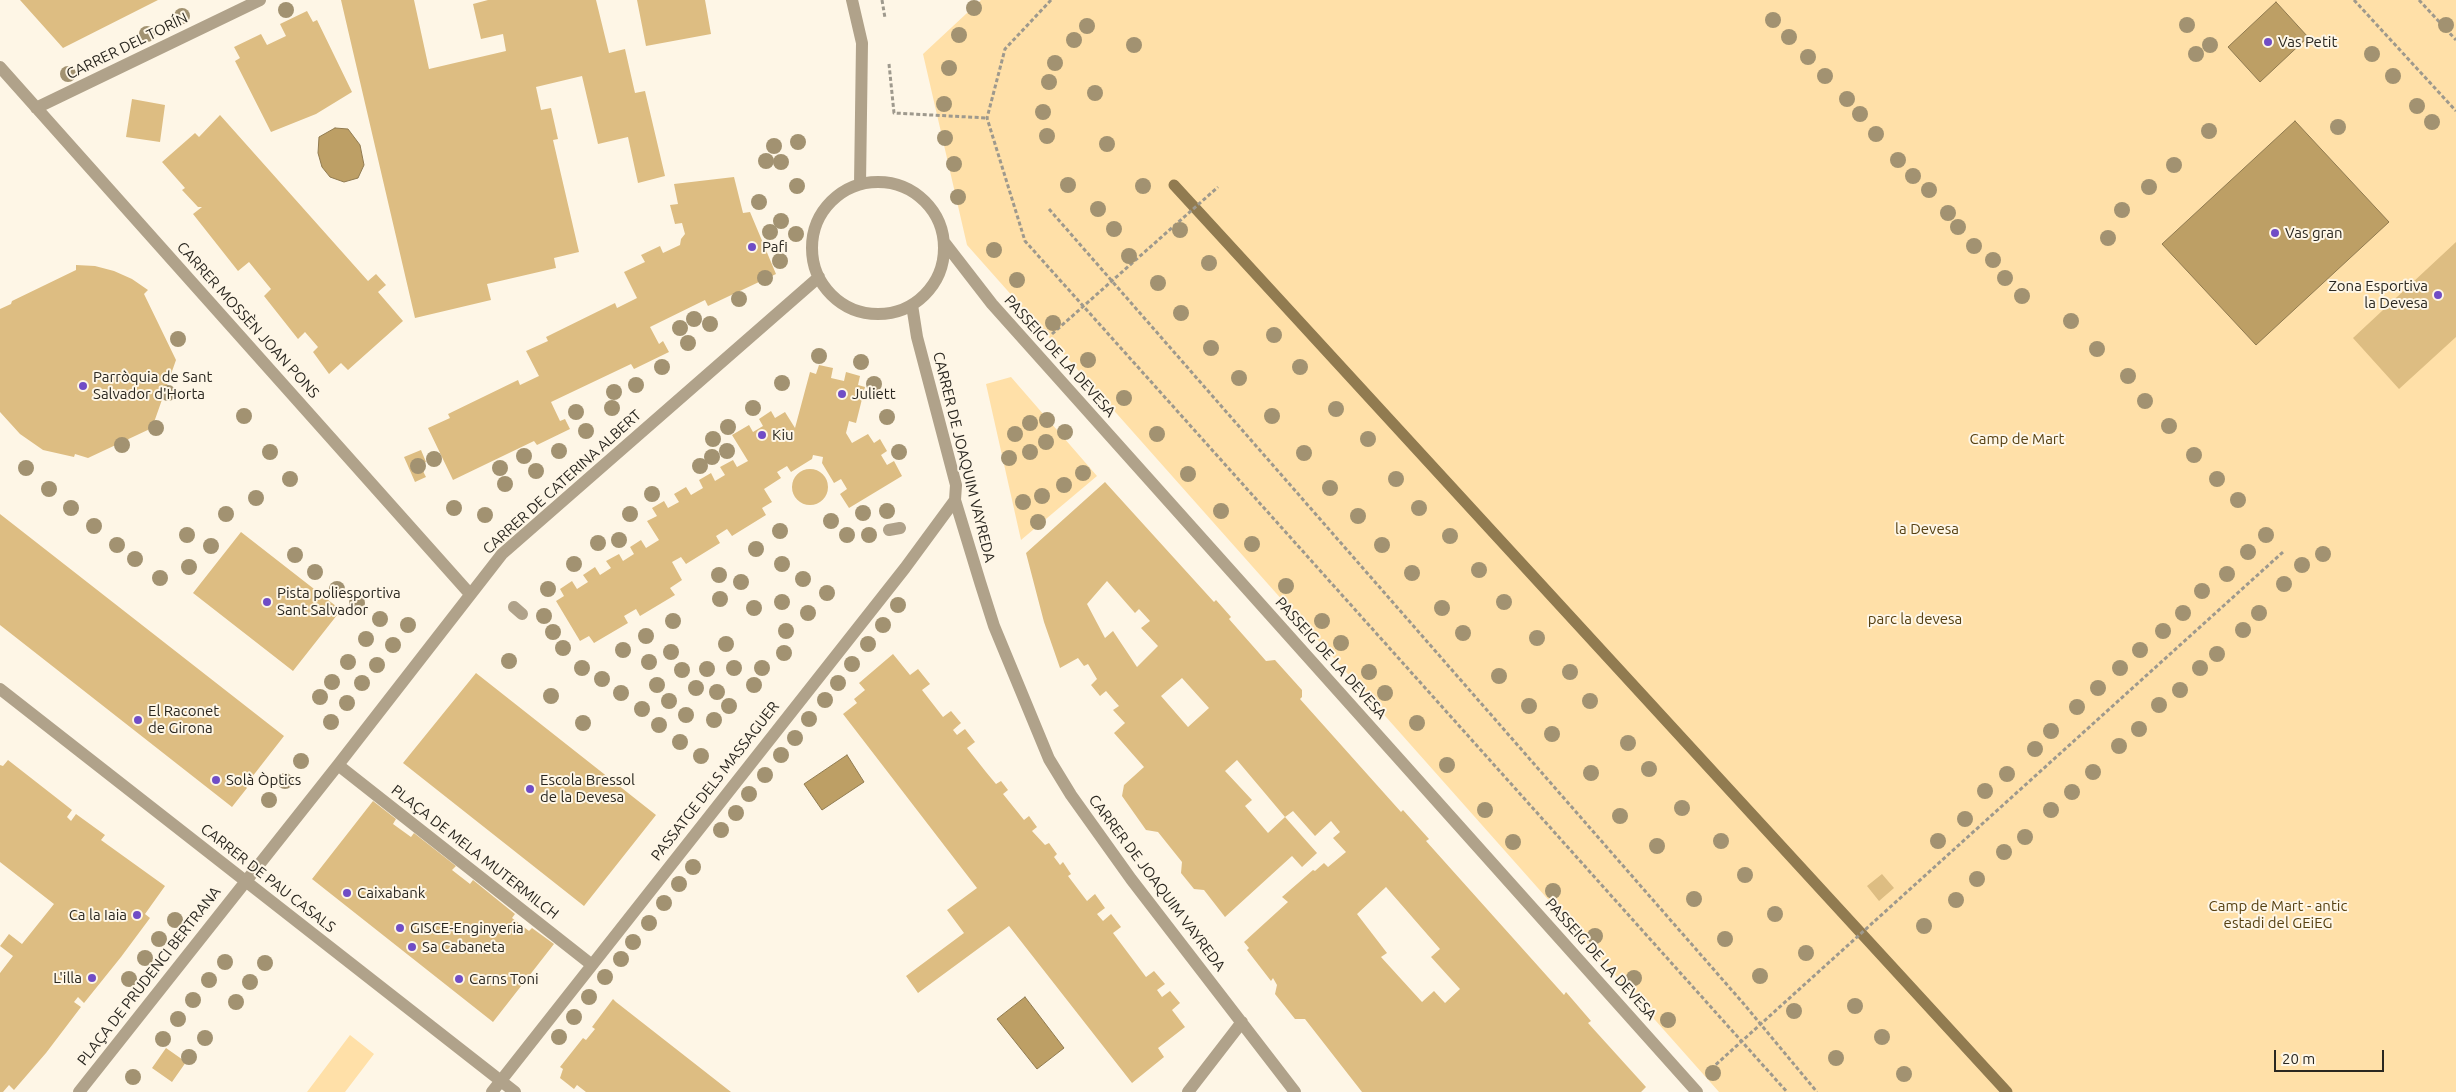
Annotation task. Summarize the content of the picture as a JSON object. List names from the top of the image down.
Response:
{
  "streets": {
    "street": [
      "CARRER DEL TORÍN",
      "CARRER MOSSÈN JOAN PONS",
      "PASSEIG DE LA DEVESA",
      "CARRER DE JOAQUIM VAYREDA",
      "CARRER DE CATERINA ALBERT",
      "PASSATGE DELS MASSAGUER",
      "PLAÇA DE MELA MUTERMILCH",
      "CARRER DE PAU CASALS",
      "PLAÇA DE PRUDENCI BERTRANA"
    ]
  },
  "crossings": [
    ["CARRER DEL TORÍN", "CARRER MOSSÈN JOAN PONS"],
    ["CARRER MOSSÈN JOAN PONS", "CARRER DE CATERINA ALBERT"],
    ["PASSEIG DE LA DEVESA", "CARRER DE JOAQUIM VAYREDA"],
    ["PASSEIG DE LA DEVESA", "CARRER DE CATERINA ALBERT"],
    ["CARRER DE JOAQUIM VAYREDA", "CARRER DE CATERINA ALBERT"],
    ["CARRER DE JOAQUIM VAYREDA", "PASSATGE DELS MASSAGUER"],
    ["CARRER DE CATERINA ALBERT", "PLAÇA DE MELA MUTERMILCH"],
    ["CARRER DE CATERINA ALBERT", "CARRER DE PAU CASALS"],
    ["CARRER DE CATERINA ALBERT", "PLAÇA DE PRUDENCI BERTRANA"],
    ["PASSATGE DELS MASSAGUER", "PLAÇA DE MELA MUTERMILCH"],
    ["PASSATGE DELS MASSAGUER", "CARRER DE PAU CASALS"],
    ["CARRER DE PAU CASALS", "PLAÇA DE PRUDENCI BERTRANA"]
  ],
  "parks": [
    "Camp de Mart",
    "la Devesa",
    "parc la devesa",
    "Camp de Mart - antic estadi del GEiEG"
  ],
  "places": [
    "Vas Petit",
    "Vas gran",
    "Pafi",
    "Zona Esportiva la Devesa",
    "Parròquia de Sant Salvador d'Horta",
    "Juliett",
    "Kiu",
    "Pista poliesportiva Sant Salvador",
    "El Raconet de Girona",
    "Solà Òptics",
    "Escola Bressol de la Devesa",
    "Caixabank",
    "Ca la Iaia",
    "GISCE-Enginyeria",
    "Sa Cabaneta",
    "L'illa",
    "Carns Toni"
  ],
  "scale_bar": "20 m"
}
